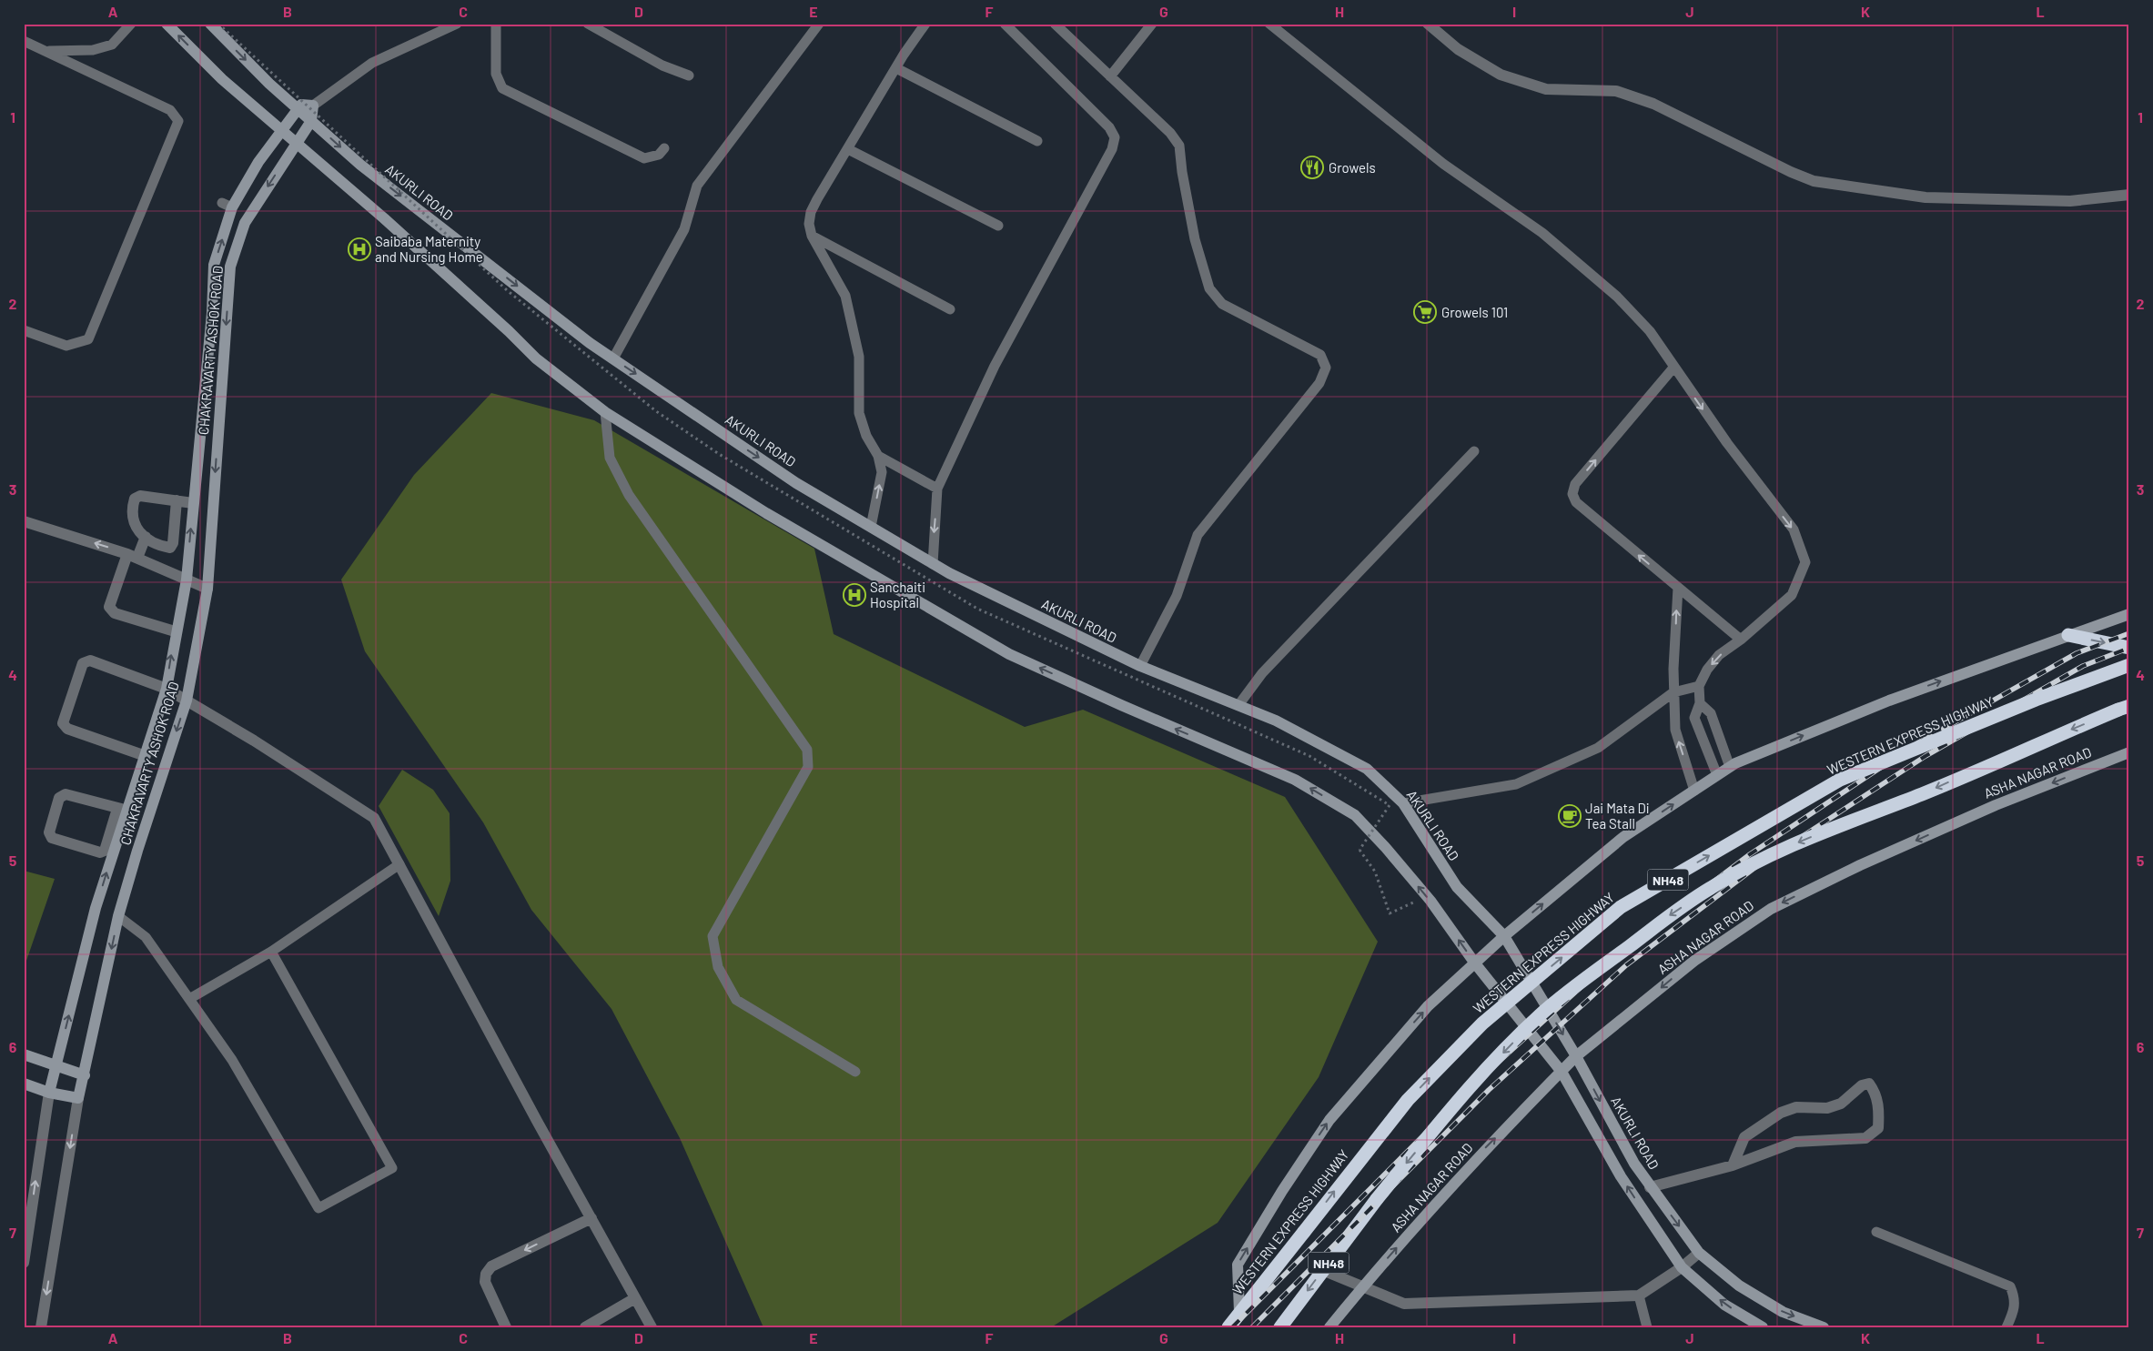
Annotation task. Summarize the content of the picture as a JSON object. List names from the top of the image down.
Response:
{
  "streets": {
    "highway": ["WESTERN EXPRESS HIGHWAY", "NH48"],
    "main road": ["AKURLI ROAD", "CHAKRAVARTY ASHOK ROAD", "ASHA NAGAR ROAD"]
  },
  "crossings": [
    ["AKURLI ROAD", "CHAKRAVARTY ASHOK ROAD"],
    ["AKURLI ROAD", "ASHA NAGAR ROAD"]
  ],
  "places": {
    "restaurant": ["Growels"],
    "hospital": ["Saibaba Maternity and Nursing Home", "Sanchaiti Hospital"],
    "supermarket": ["Growels 101"],
    "cafe": ["Jai Mata Di Tea Stall"]
  },
  "grid": {
    "columns": [
      "A",
      "B",
      "C",
      "D",
      "E",
      "F",
      "G",
      "H",
      "I",
      "J",
      "K",
      "L"
    ],
    "rows": [
      "1",
      "2",
      "3",
      "4",
      "5",
      "6",
      "7"
    ]
  }
}
